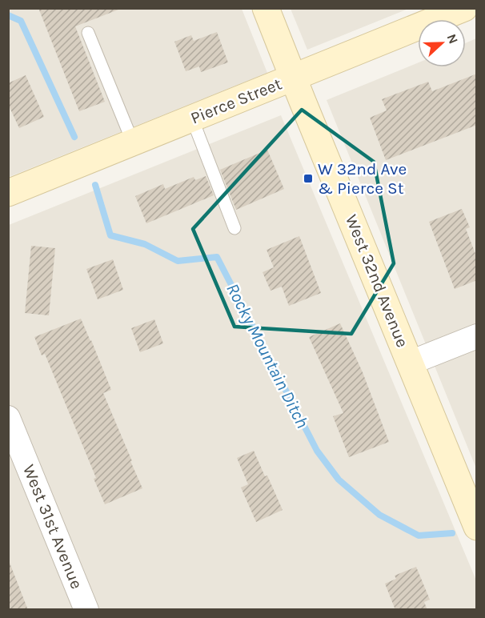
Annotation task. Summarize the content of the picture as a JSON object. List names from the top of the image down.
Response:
{
  "streets": {
    "street": ["Pierce Street", "West 32nd Avenue", "West 31st Avenue"]
  },
  "crossings": [
    ["Pierce Street", "West 32nd Avenue"]
  ],
  "water": ["Rocky Mountain Ditch"],
  "places": {
    "transit": ["W 32nd Ave & Pierce St"]
  },
  "north": "right"
}
